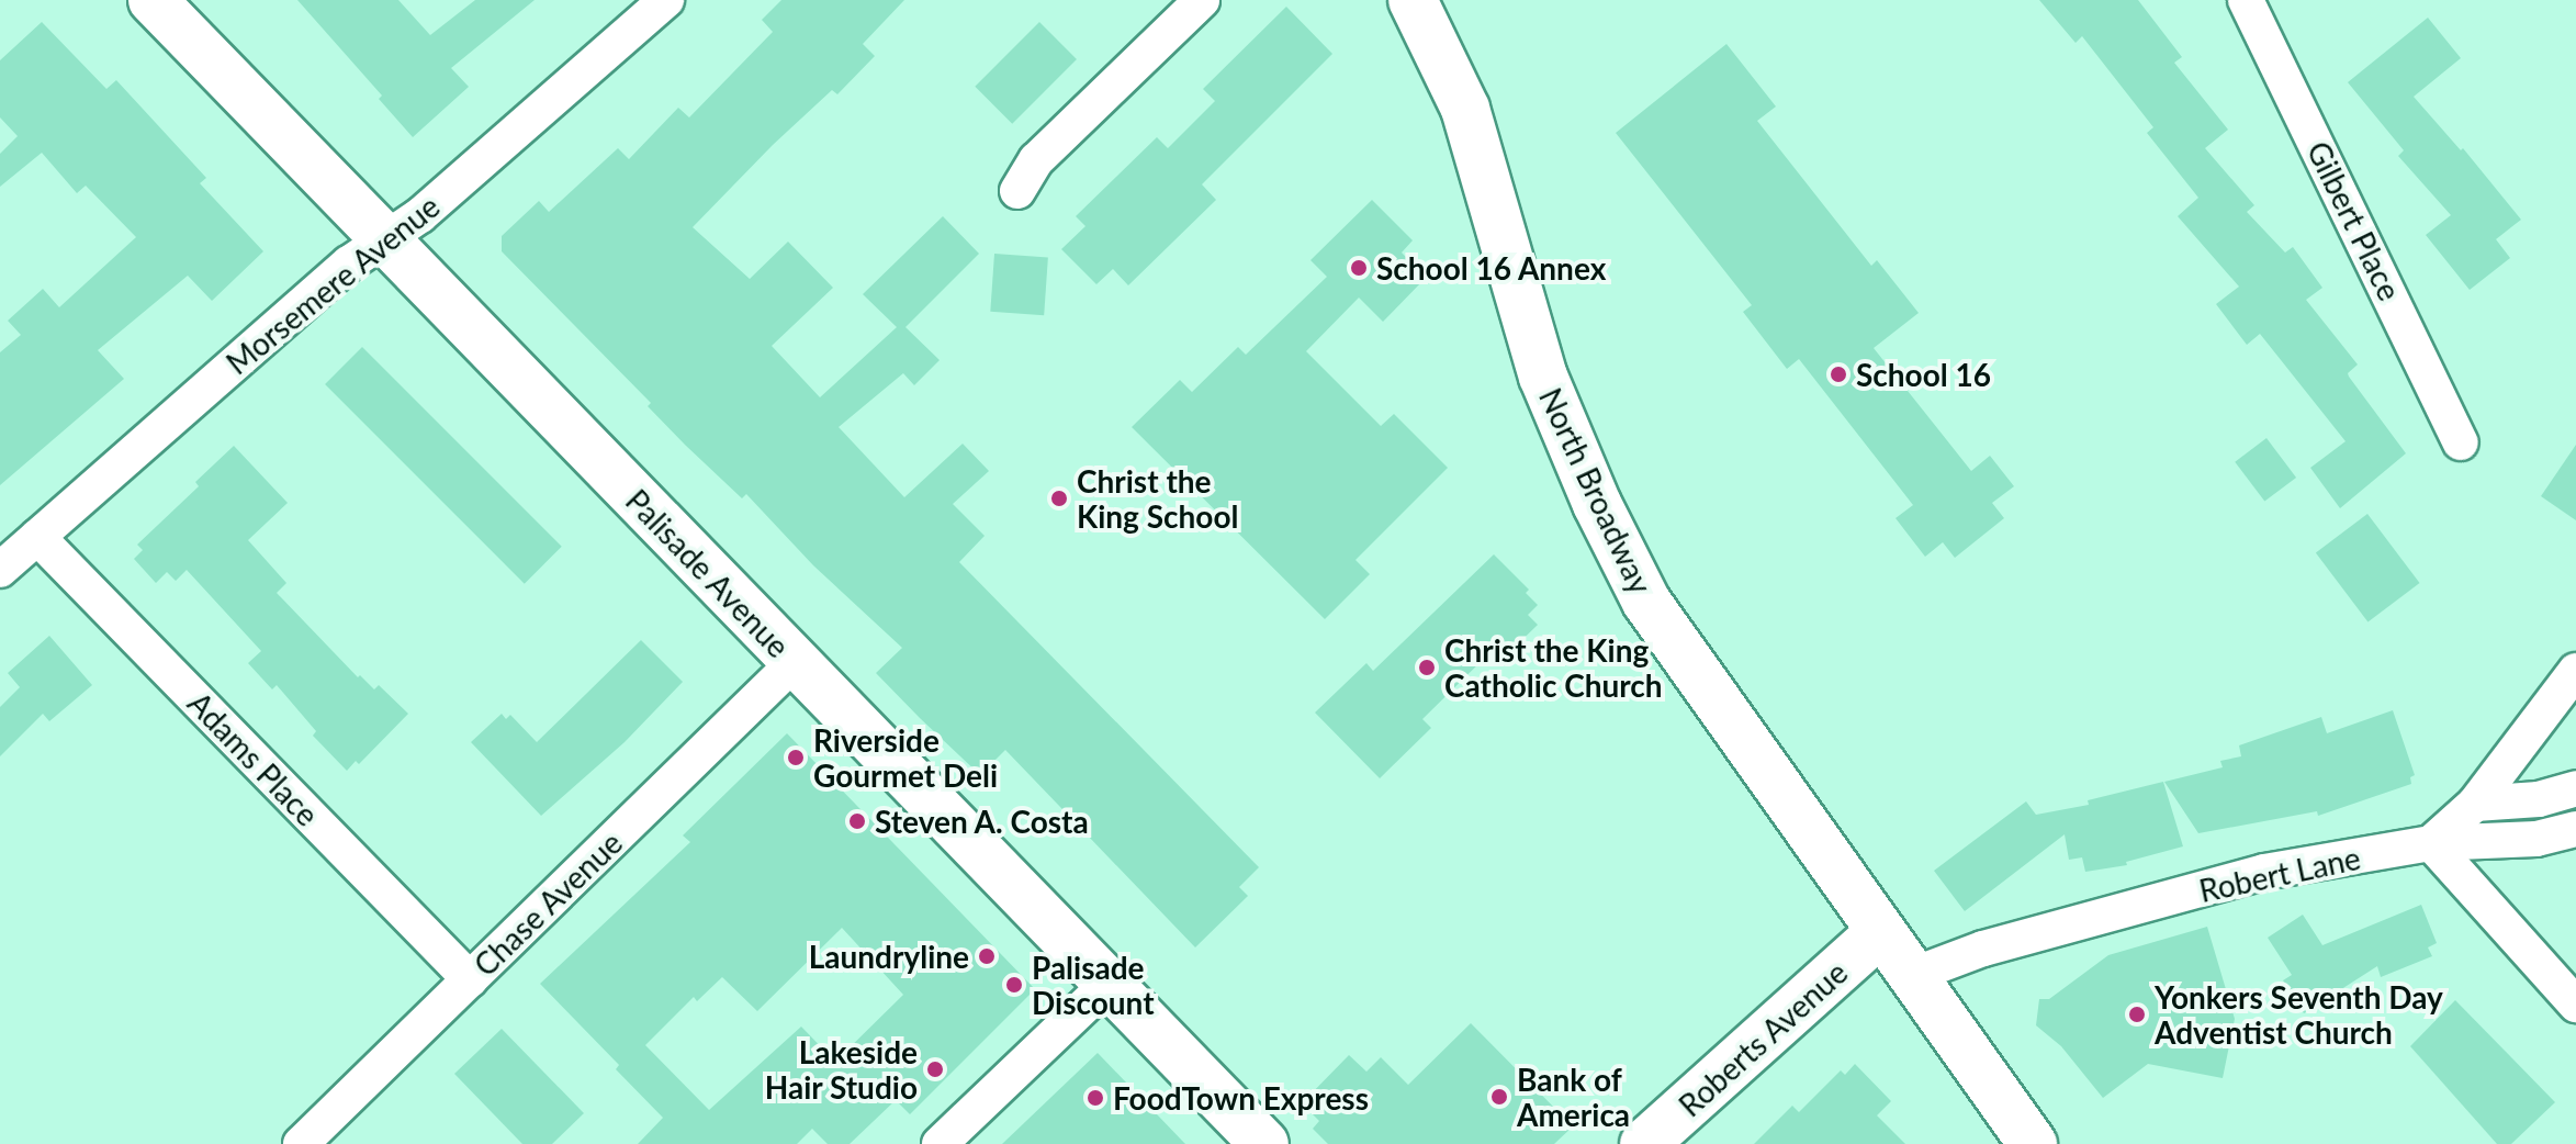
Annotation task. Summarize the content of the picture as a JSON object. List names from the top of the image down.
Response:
{
  "streets": {
    "street": [
      "Gilbert Place",
      "Morsemere Avenue",
      "North Broadway",
      "Palisade Avenue",
      "Adams Place",
      "Robert Lane",
      "Chase Avenue",
      "Roberts Avenue"
    ]
  },
  "crossings": [
    ["Morsemere Avenue", "Palisade Avenue"],
    ["Morsemere Avenue", "Adams Place"],
    ["North Broadway", "Robert Lane"],
    ["North Broadway", "Roberts Avenue"],
    ["Palisade Avenue", "Chase Avenue"],
    ["Adams Place", "Chase Avenue"]
  ],
  "places": [
    "School 16 Annex",
    "School 16",
    "Christ the King School",
    "Christ the King Catholic Church",
    "Riverside Gourmet Deli",
    "Steven A. Costa",
    "Laundryline",
    "Palisade Discount",
    "Yonkers Seventh Day Adventist Church",
    "Lakeside Hair Studio",
    "Bank of America",
    "FoodTown Express"
  ]
}
